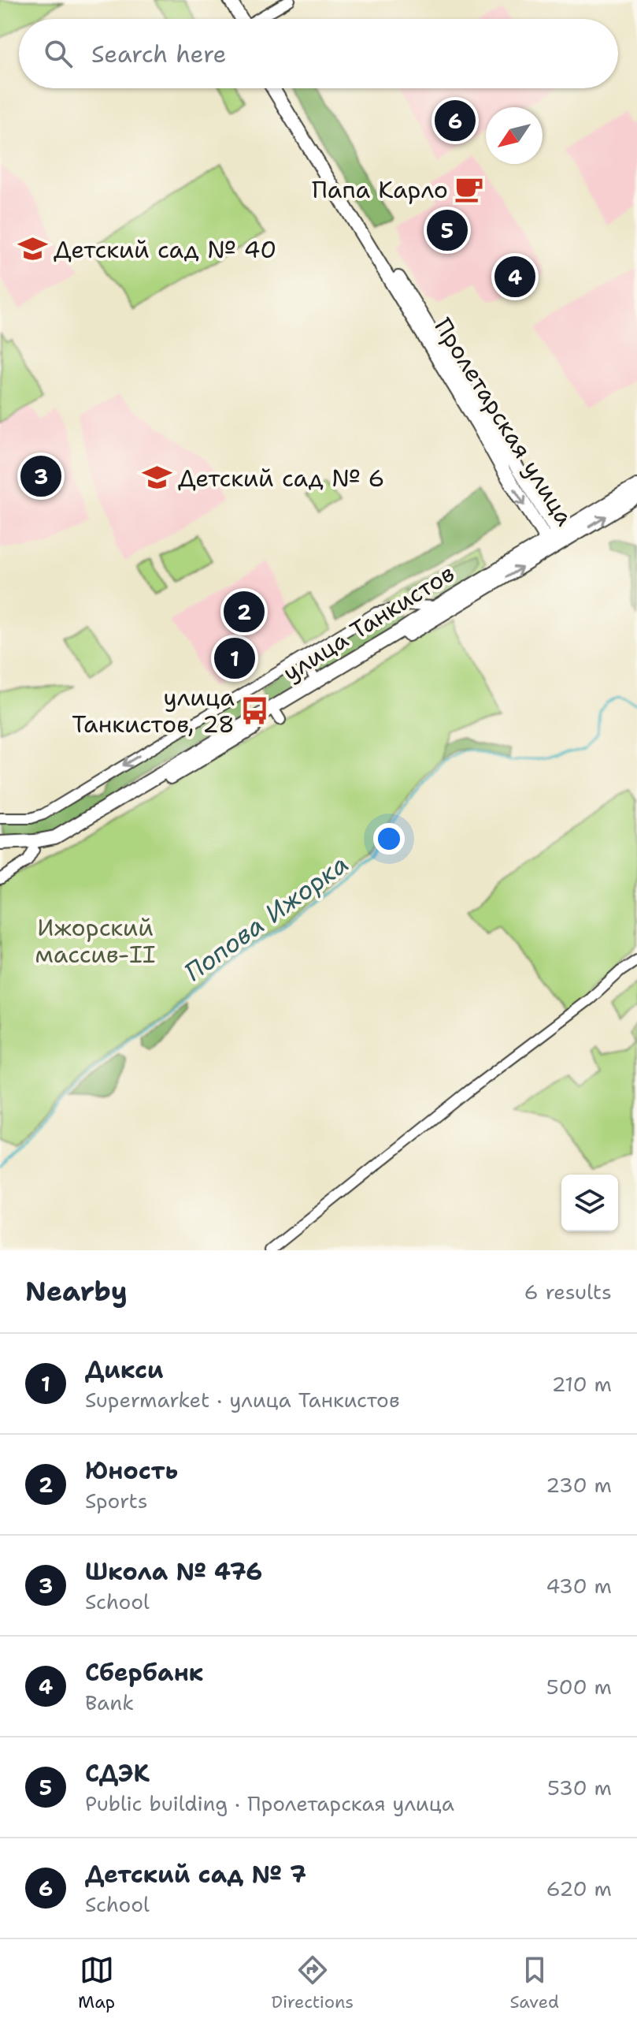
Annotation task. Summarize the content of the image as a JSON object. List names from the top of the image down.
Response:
{
  "streets": {
    "main road": ["Пролетарская улица", "улица Танкистов"]
  },
  "crossings": [
    ["Пролетарская улица", "улица Танкистов"]
  ],
  "water": ["Попова Ижорка"],
  "parks": ["Ижорский массив-II"],
  "places": {
    "cafe": ["Папа Карло"],
    "school or university": ["Детский сад № 40", "Детский сад № 6"],
    "bus stop": ["улица Танкистов, 28"]
  },
  "north": "bottom left",
  "page": {
    "search": "Search here",
    "pins": [
      "6",
      "5",
      "4",
      "3",
      "2",
      "1"
    ],
    "heading": ["Nearby", "6 results"],
    "list": [
      {
        "mark": "1",
        "name": "Дикси",
        "note": "Supermarket · улица Танкистов",
        "value": "210 m"
      },
      {
        "mark": "2",
        "name": "Юность",
        "note": "Sports",
        "value": "230 m"
      },
      {
        "mark": "3",
        "name": "Школа № 476",
        "note": "School",
        "value": "430 m"
      },
      {
        "mark": "4",
        "name": "Сбербанк",
        "note": "Bank",
        "value": "500 m"
      },
      {
        "mark": "5",
        "name": "СДЭК",
        "note": "Public building · Пролетарская улица",
        "value": "530 m"
      },
      {
        "mark": "6",
        "name": "Детский сад № 7",
        "note": "School",
        "value": "620 m"
      }
    ],
    "nav": ["Map", "Directions", "Saved"]
  }
}
